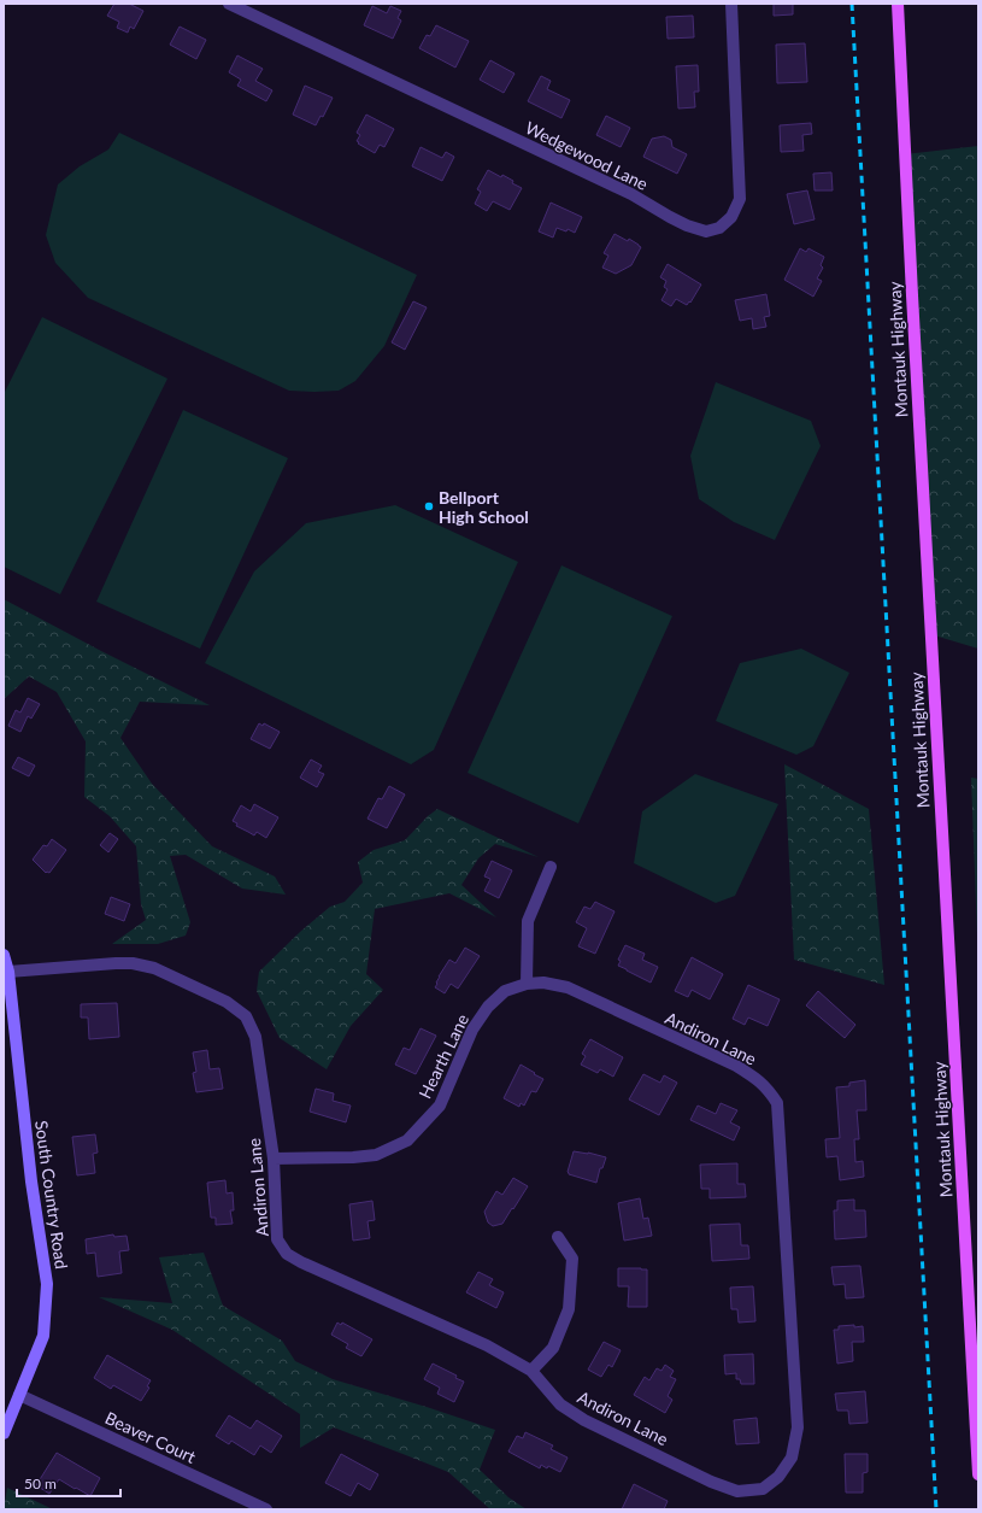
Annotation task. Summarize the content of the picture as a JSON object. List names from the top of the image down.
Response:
{
  "streets": {
    "main road": ["Montauk Highway", "South Country Road"],
    "street": [
      "Wedgewood Lane",
      "Andiron Lane",
      "Hearth Lane",
      "Beaver Court"
    ]
  },
  "crossings": [
    ["Andiron Lane", "Hearth Lane"],
    ["Andiron Lane", "South Country Road"],
    ["South Country Road", "Beaver Court"]
  ],
  "places": ["Bellport High School"],
  "scale_bar": "50 m"
}
